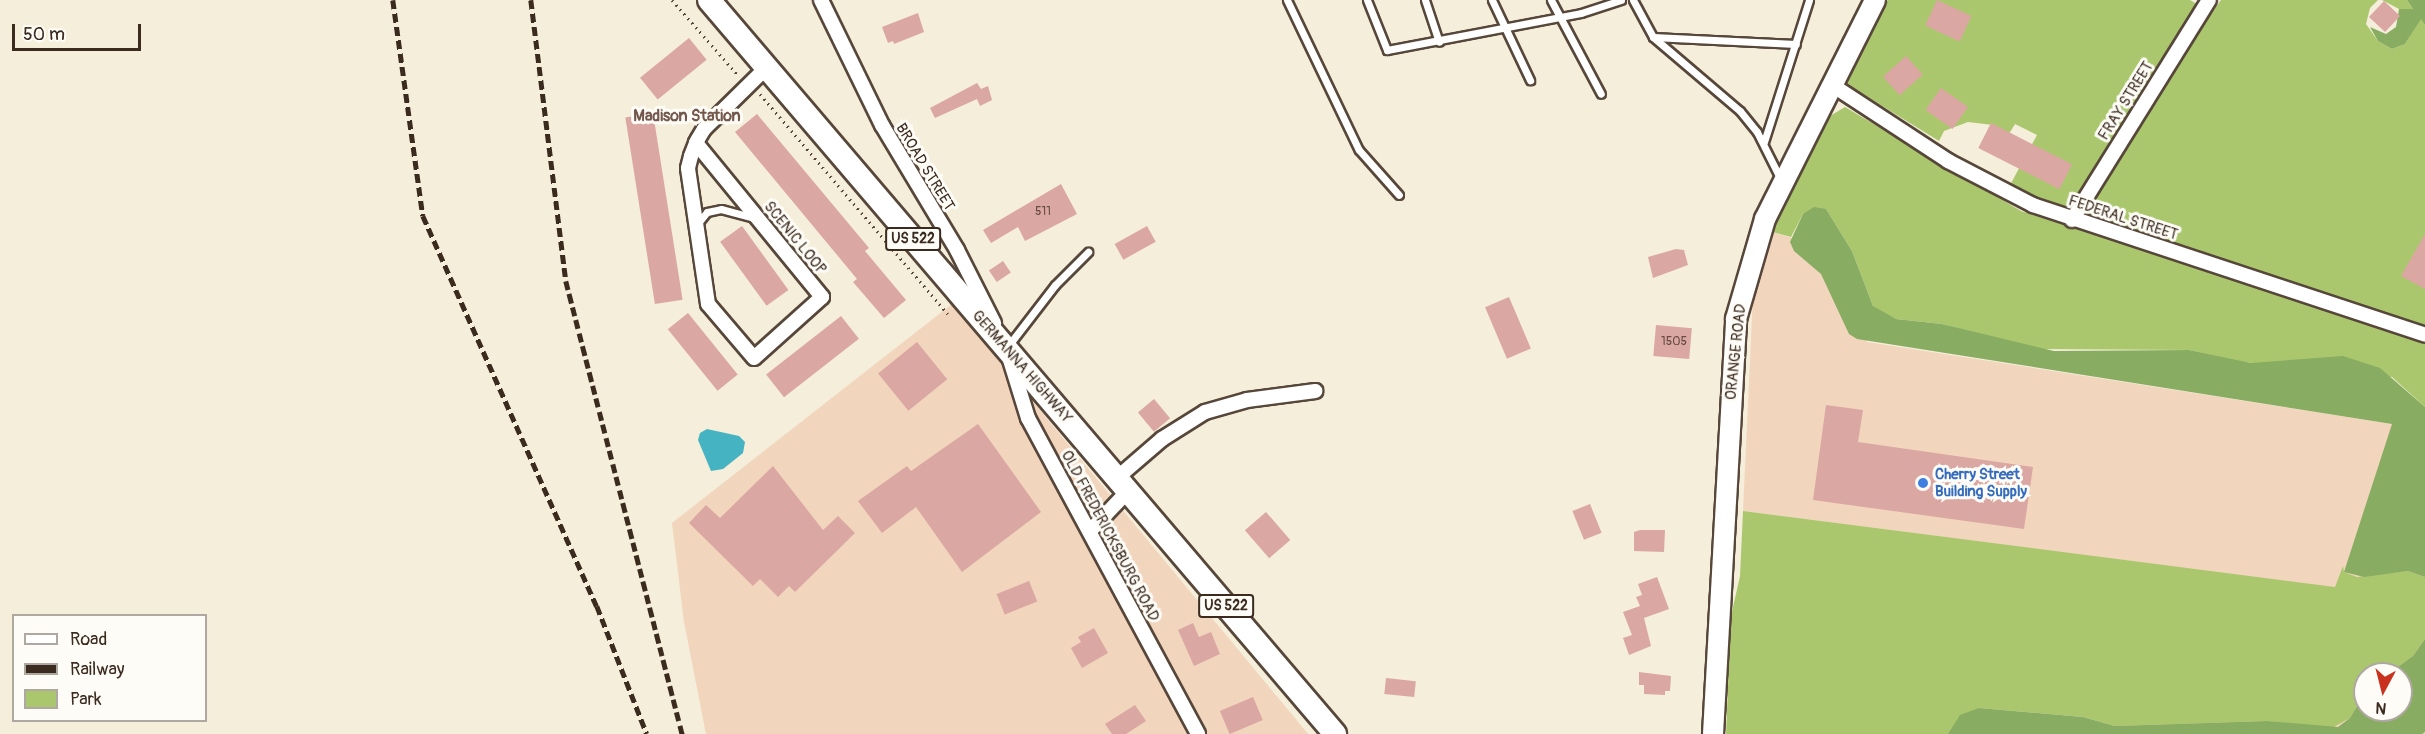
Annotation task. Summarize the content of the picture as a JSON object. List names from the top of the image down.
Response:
{
  "streets": {
    "main road": ["US 522", "ORANGE ROAD", "GERMANNA HIGHWAY"],
    "street": [
      "FRAY STREET",
      "BROAD STREET",
      "FEDERAL STREET",
      "SCENIC LOOP",
      "OLD FREDERICKSBURG ROAD"
    ]
  },
  "crossings": [
    ["FRAY STREET", "FEDERAL STREET"],
    ["BROAD STREET", "GERMANNA HIGHWAY"],
    ["BROAD STREET", "OLD FREDERICKSBURG ROAD"],
    ["FEDERAL STREET", "ORANGE ROAD"],
    ["SCENIC LOOP", "GERMANNA HIGHWAY"],
    ["GERMANNA HIGHWAY", "OLD FREDERICKSBURG ROAD"]
  ],
  "districts": ["Madison Station"],
  "places": ["Cherry Street Building Supply"],
  "house_numbers": ["511", "1505"],
  "legend": ["Road", "Railway", "Park"],
  "scale_bar": "50 m",
  "north": "bottom"
}
